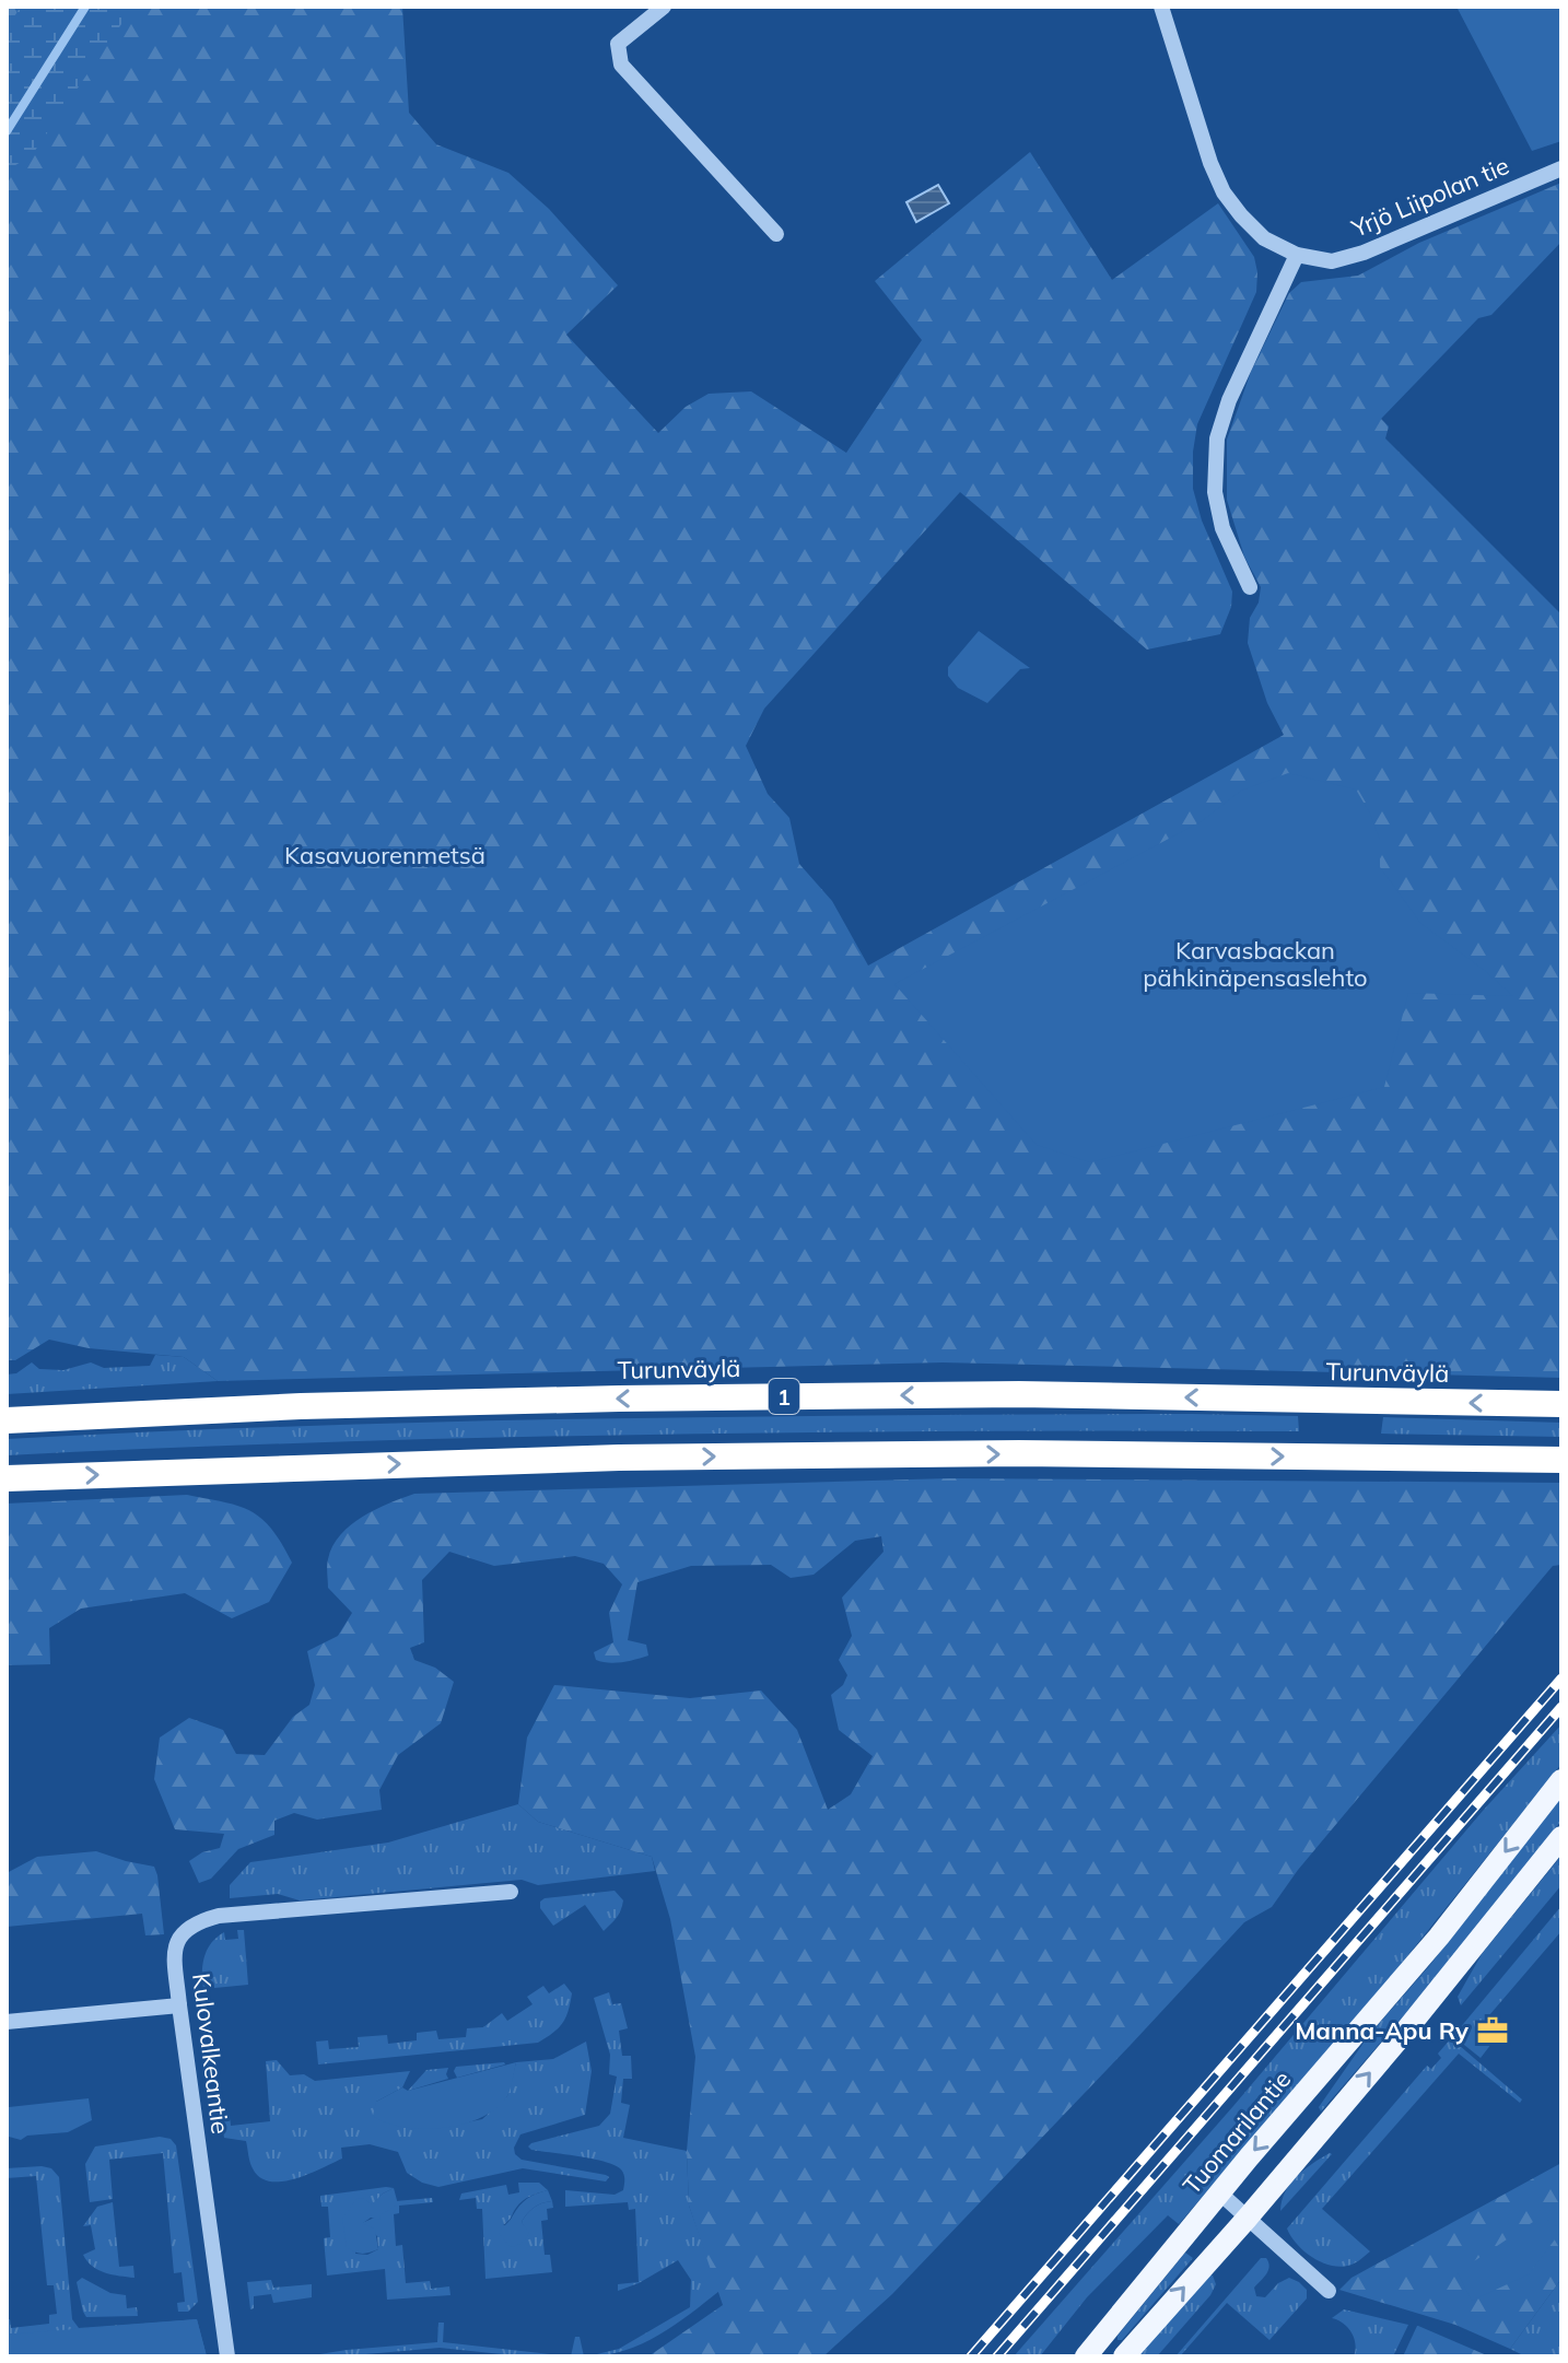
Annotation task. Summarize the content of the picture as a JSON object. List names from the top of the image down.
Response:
{
  "streets": {
    "highway": ["Turunväylä", "1"],
    "main road": ["Tuomarilantie"],
    "street": ["Yrjö Liipolan tie", "Kulovalkeantie"]
  },
  "parks": ["Kasavuorenmetsä", "Karvasbackan pähkinäpensaslehto"],
  "places": {
    "office": ["Manna-Apu Ry"]
  }
}
